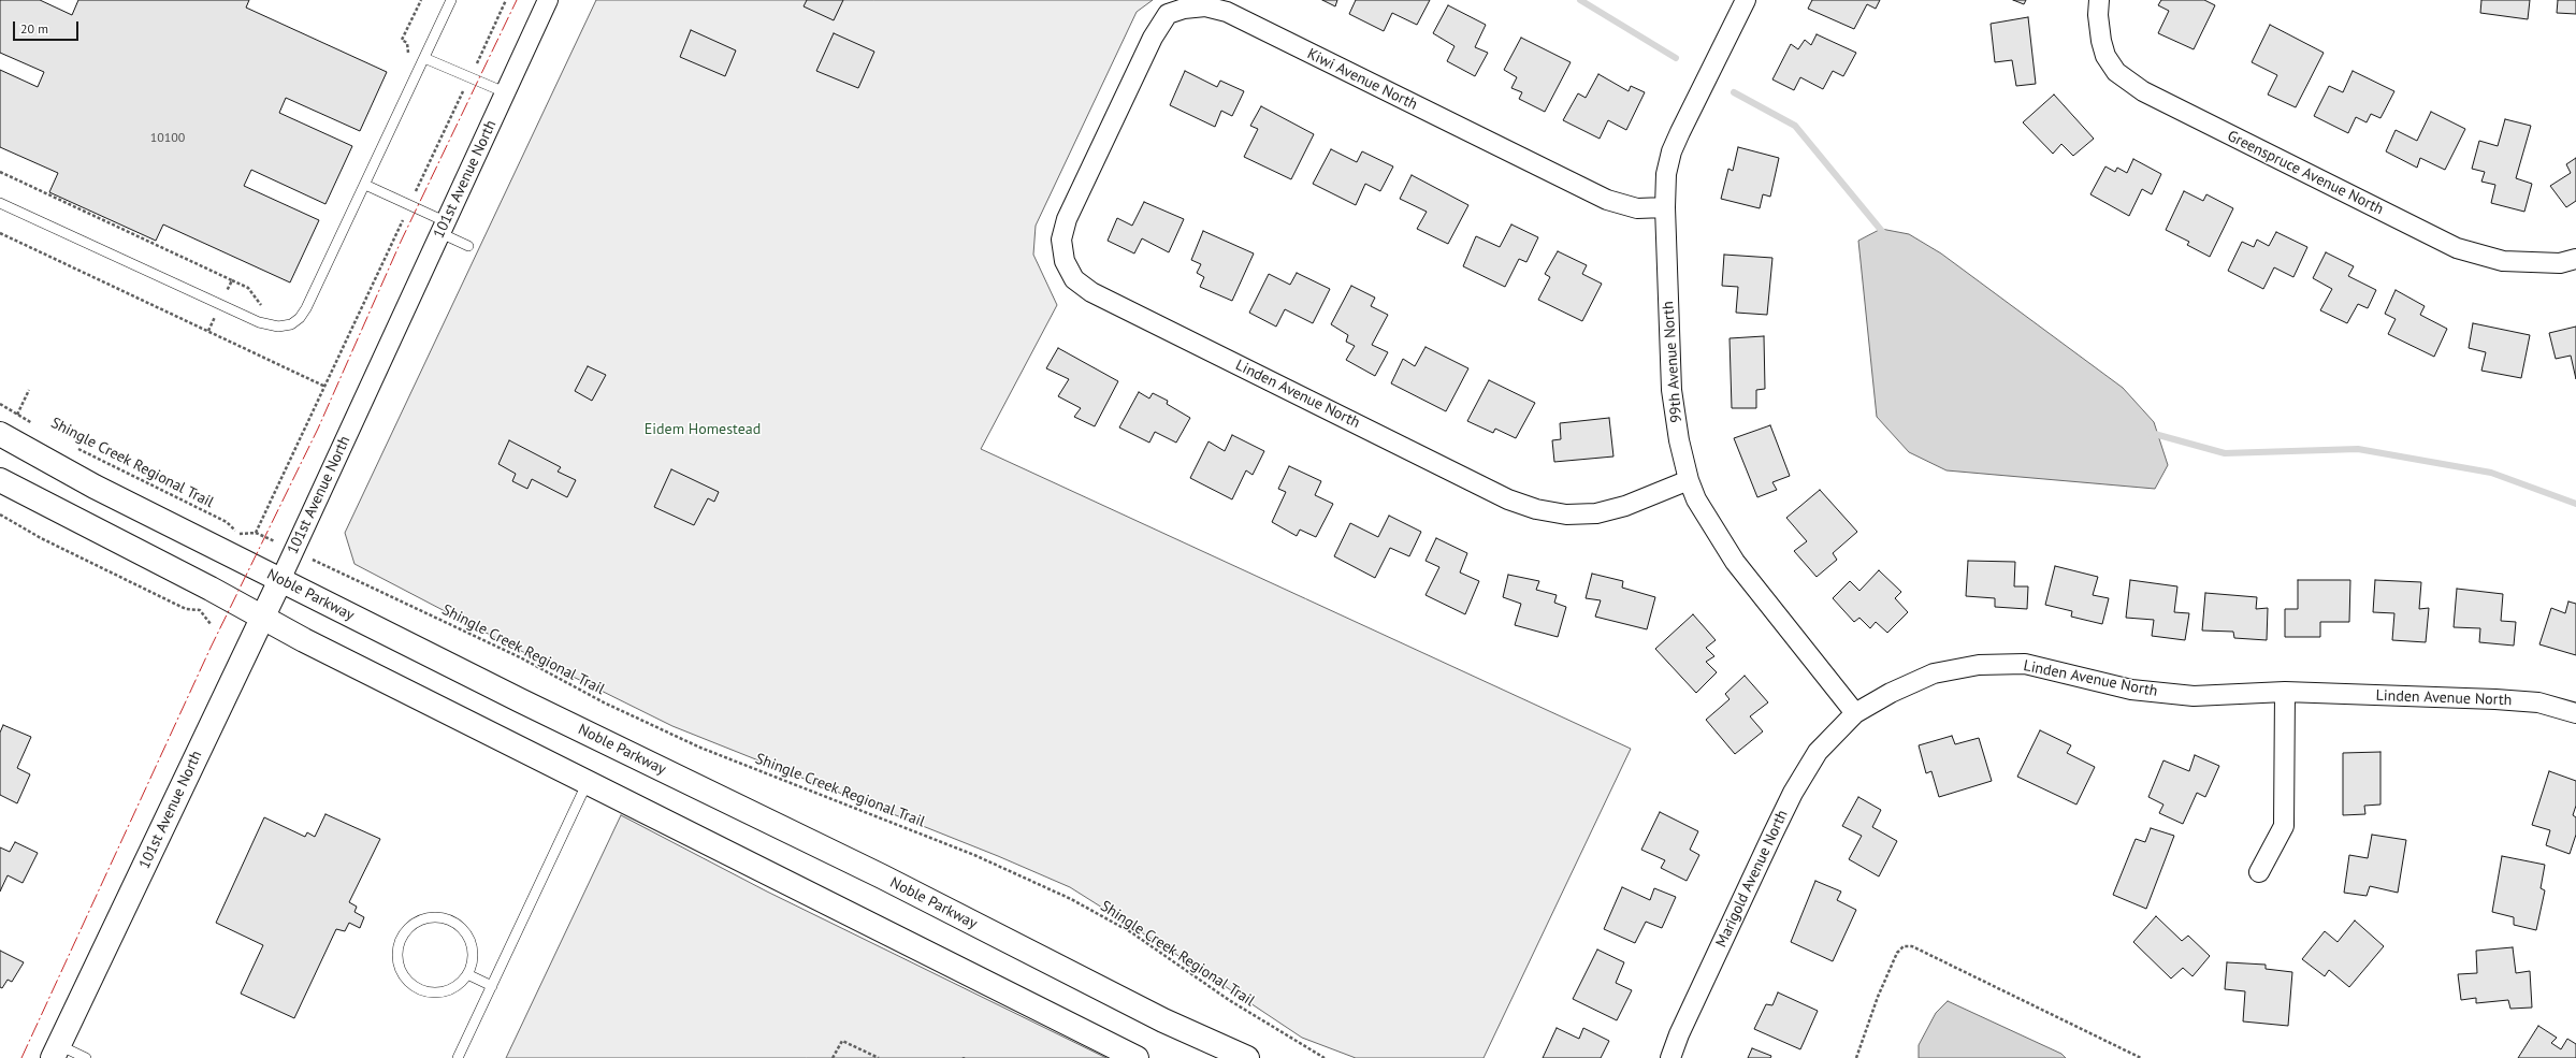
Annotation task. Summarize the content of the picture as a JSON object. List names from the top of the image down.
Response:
{
  "streets": {
    "main road": ["101st Avenue North", "Noble Parkway"],
    "street": [
      "Kiwi Avenue North",
      "Greenspruce Avenue North",
      "99th Avenue North",
      "Linden Avenue North",
      "Marigold Avenue North"
    ],
    "path": ["Shingle Creek Regional Trail"]
  },
  "crossings": [
    ["Kiwi Avenue North", "99th Avenue North"],
    ["Kiwi Avenue North", "Linden Avenue North"],
    ["101st Avenue North", "Noble Parkway"],
    ["99th Avenue North", "Linden Avenue North"],
    ["99th Avenue North", "Marigold Avenue North"],
    ["Linden Avenue North", "Marigold Avenue North"]
  ],
  "parks": ["Eidem Homestead"],
  "house_numbers": ["10100"],
  "scale_bar": "20 m"
}
